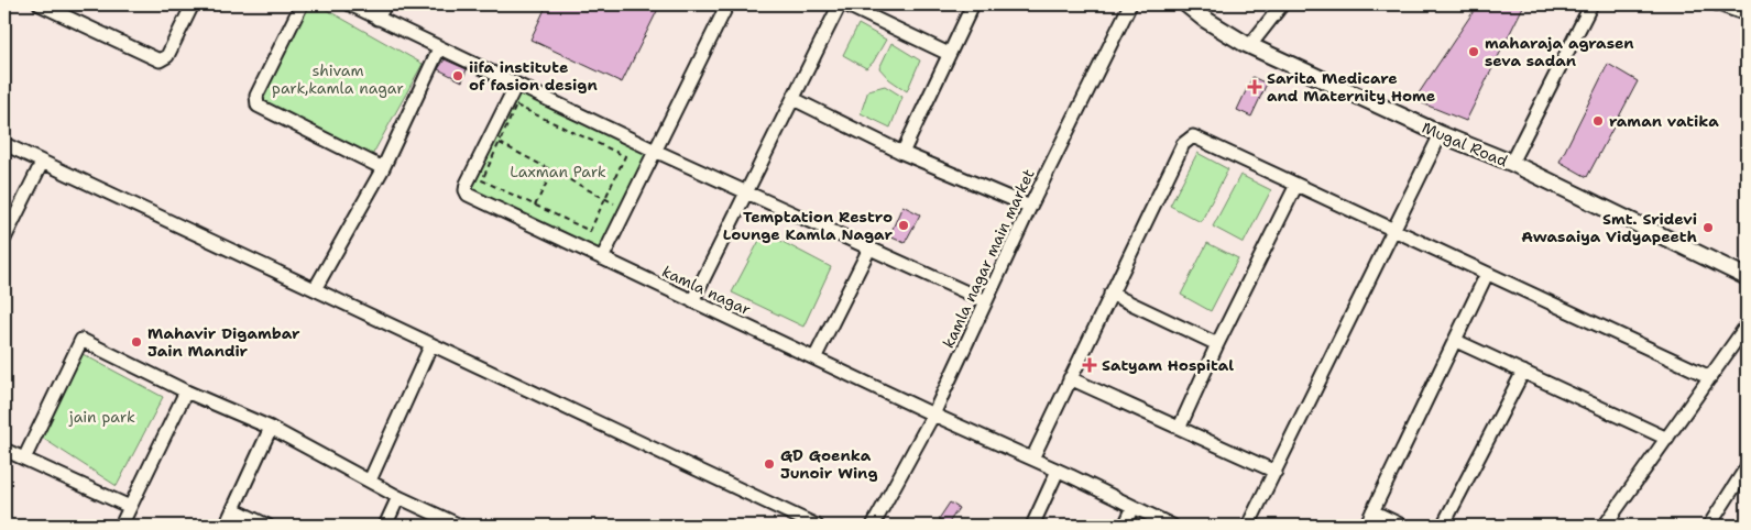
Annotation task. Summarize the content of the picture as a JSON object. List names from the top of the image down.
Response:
{
  "streets": {
    "street": ["Mugal Road", "kamla nagar main market", "kamla nagar"]
  },
  "crossings": [
    ["kamla nagar main market", "kamla nagar"]
  ],
  "parks": ["shivam park,kamla nagar", "Laxman Park", "jain park"],
  "places": {
    "other": [
      "maharaja agrasen seva sadan",
      "iifa institute of fasion design",
      "raman vatika",
      "Temptation Restro Lounge Kamla Nagar",
      "Smt. Sridevi Awasaiya Vidyapeeth",
      "Mahavir Digambar Jain Mandir",
      "GD Goenka Junoir Wing"
    ],
    "health": ["Sarita Medicare and Maternity Home", "Satyam Hospital"]
  }
}
